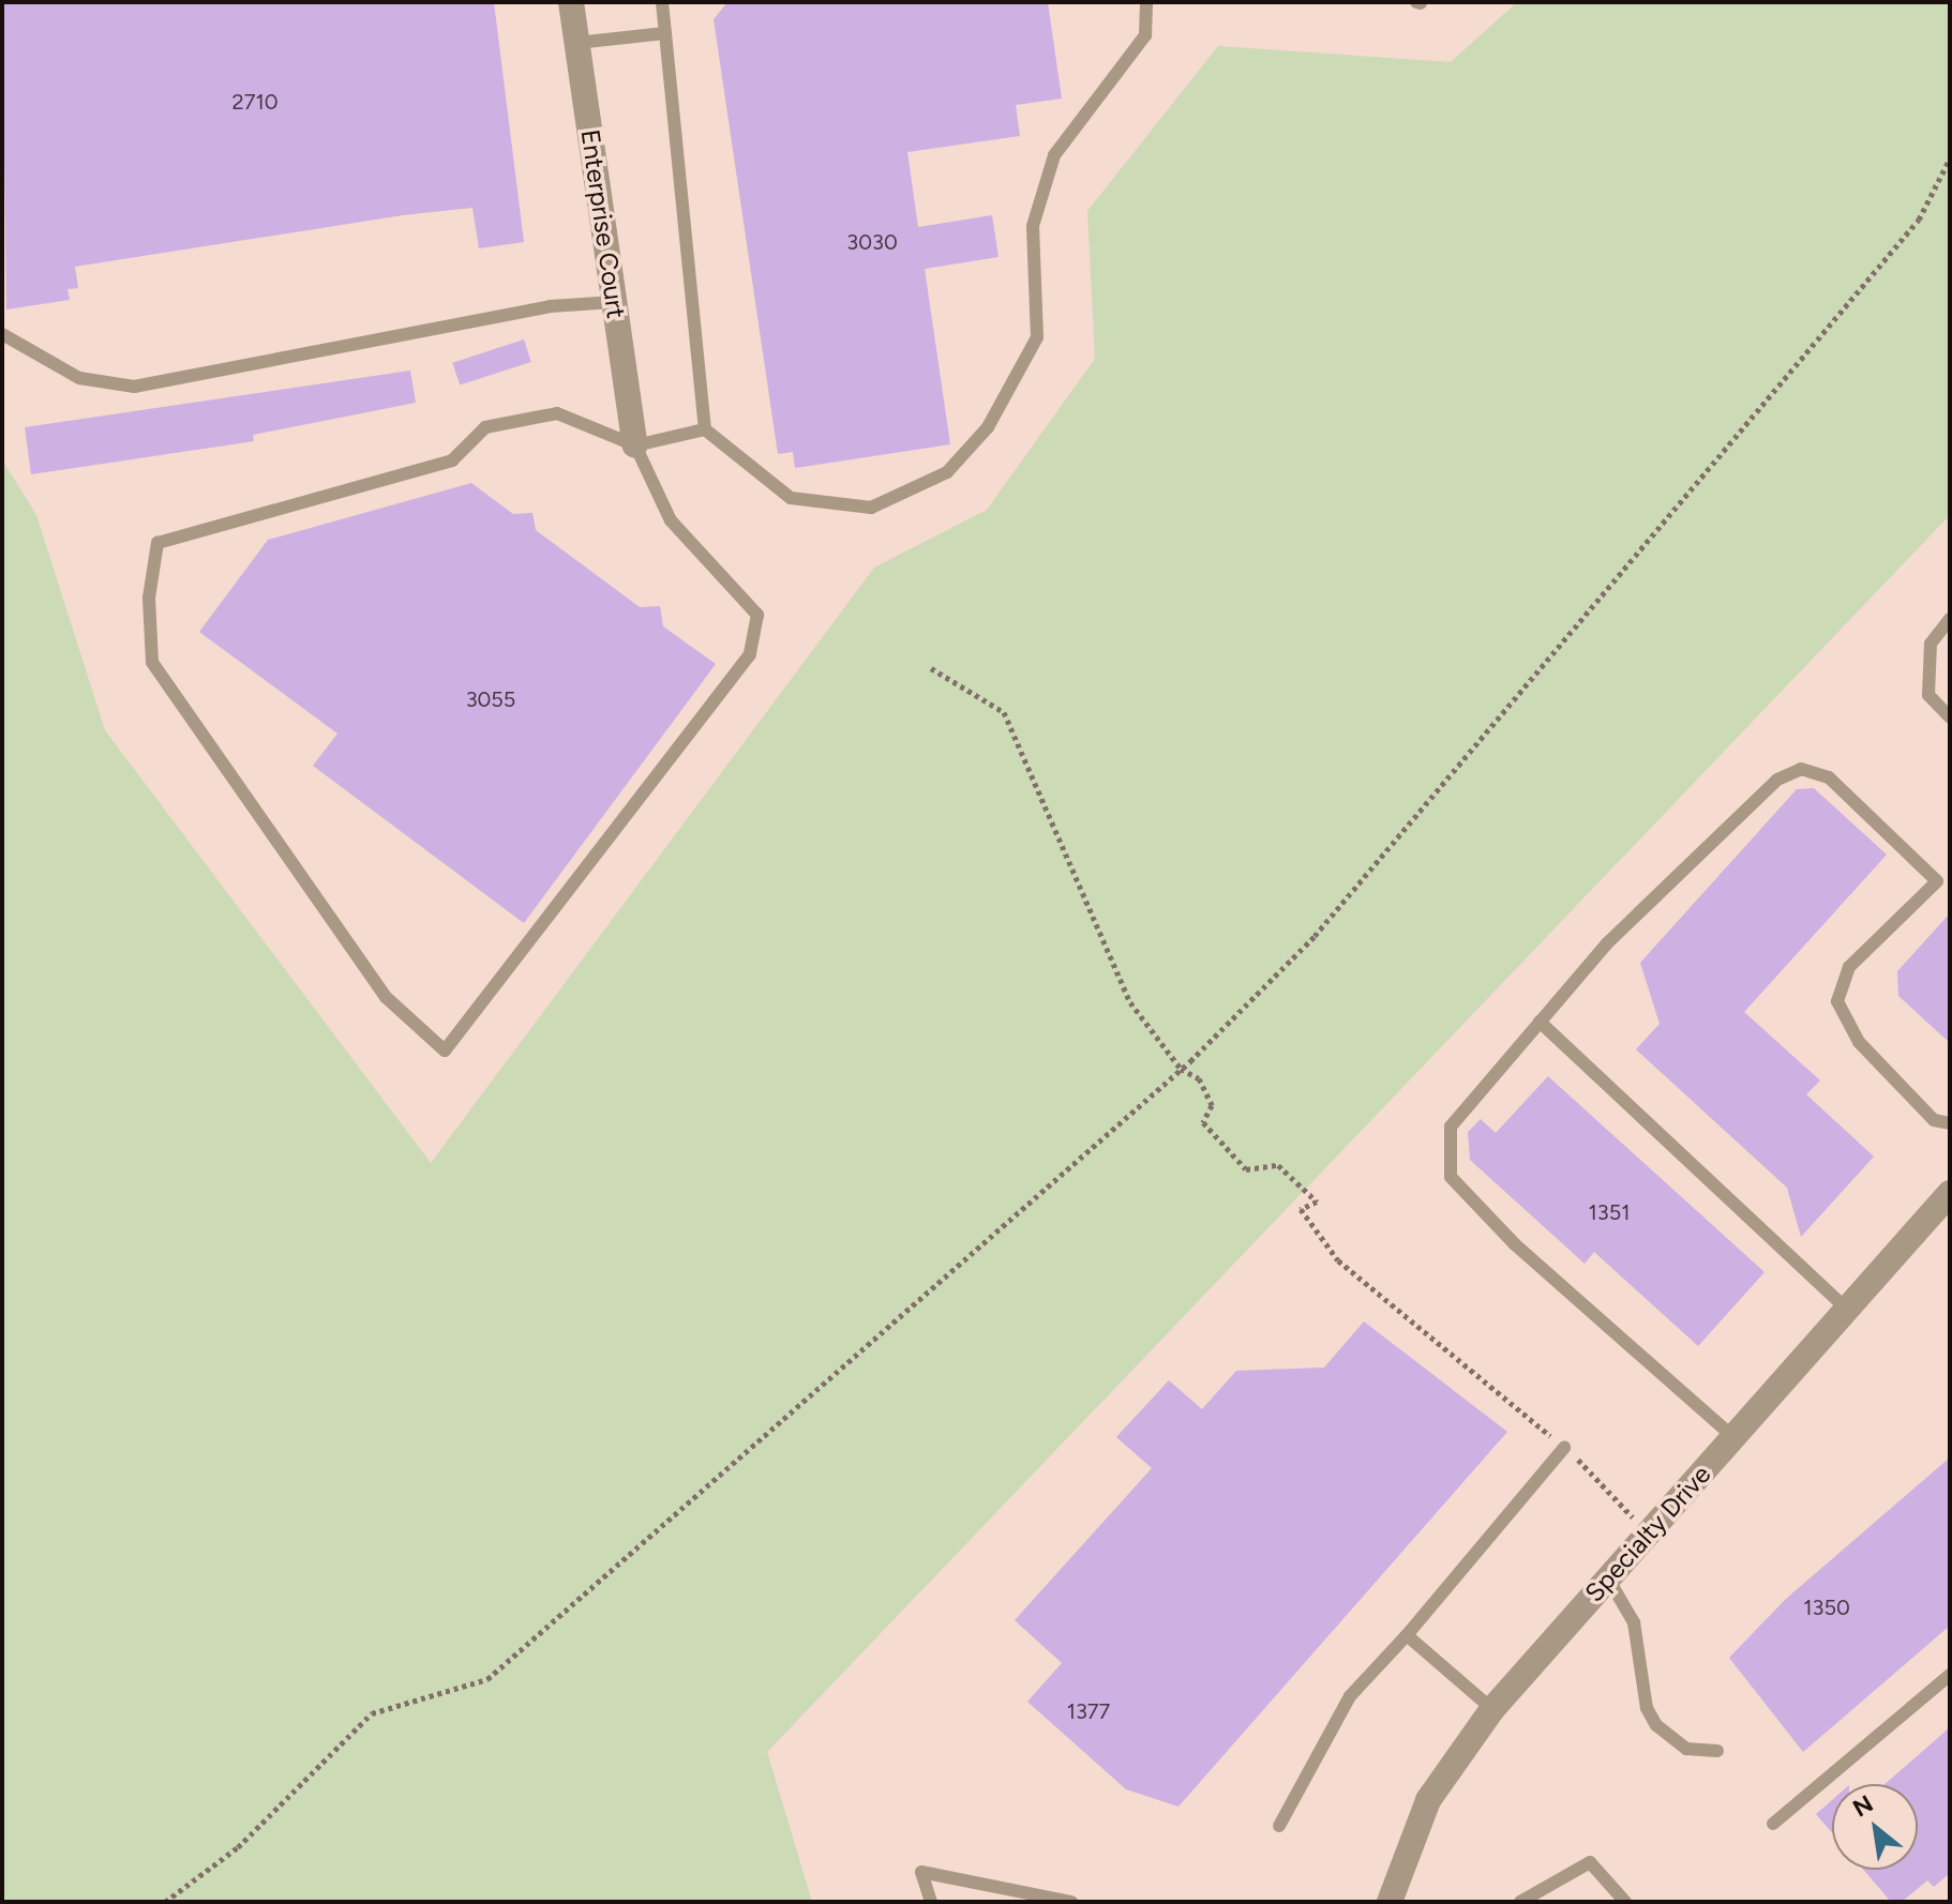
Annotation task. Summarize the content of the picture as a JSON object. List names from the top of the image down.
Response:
{
  "streets": {
    "street": ["Enterprise Court", "Specialty Drive"]
  },
  "house_numbers": [
    "2710",
    "3030",
    "3055",
    "1351",
    "1350",
    "1377"
  ],
  "north": "top left"
}
